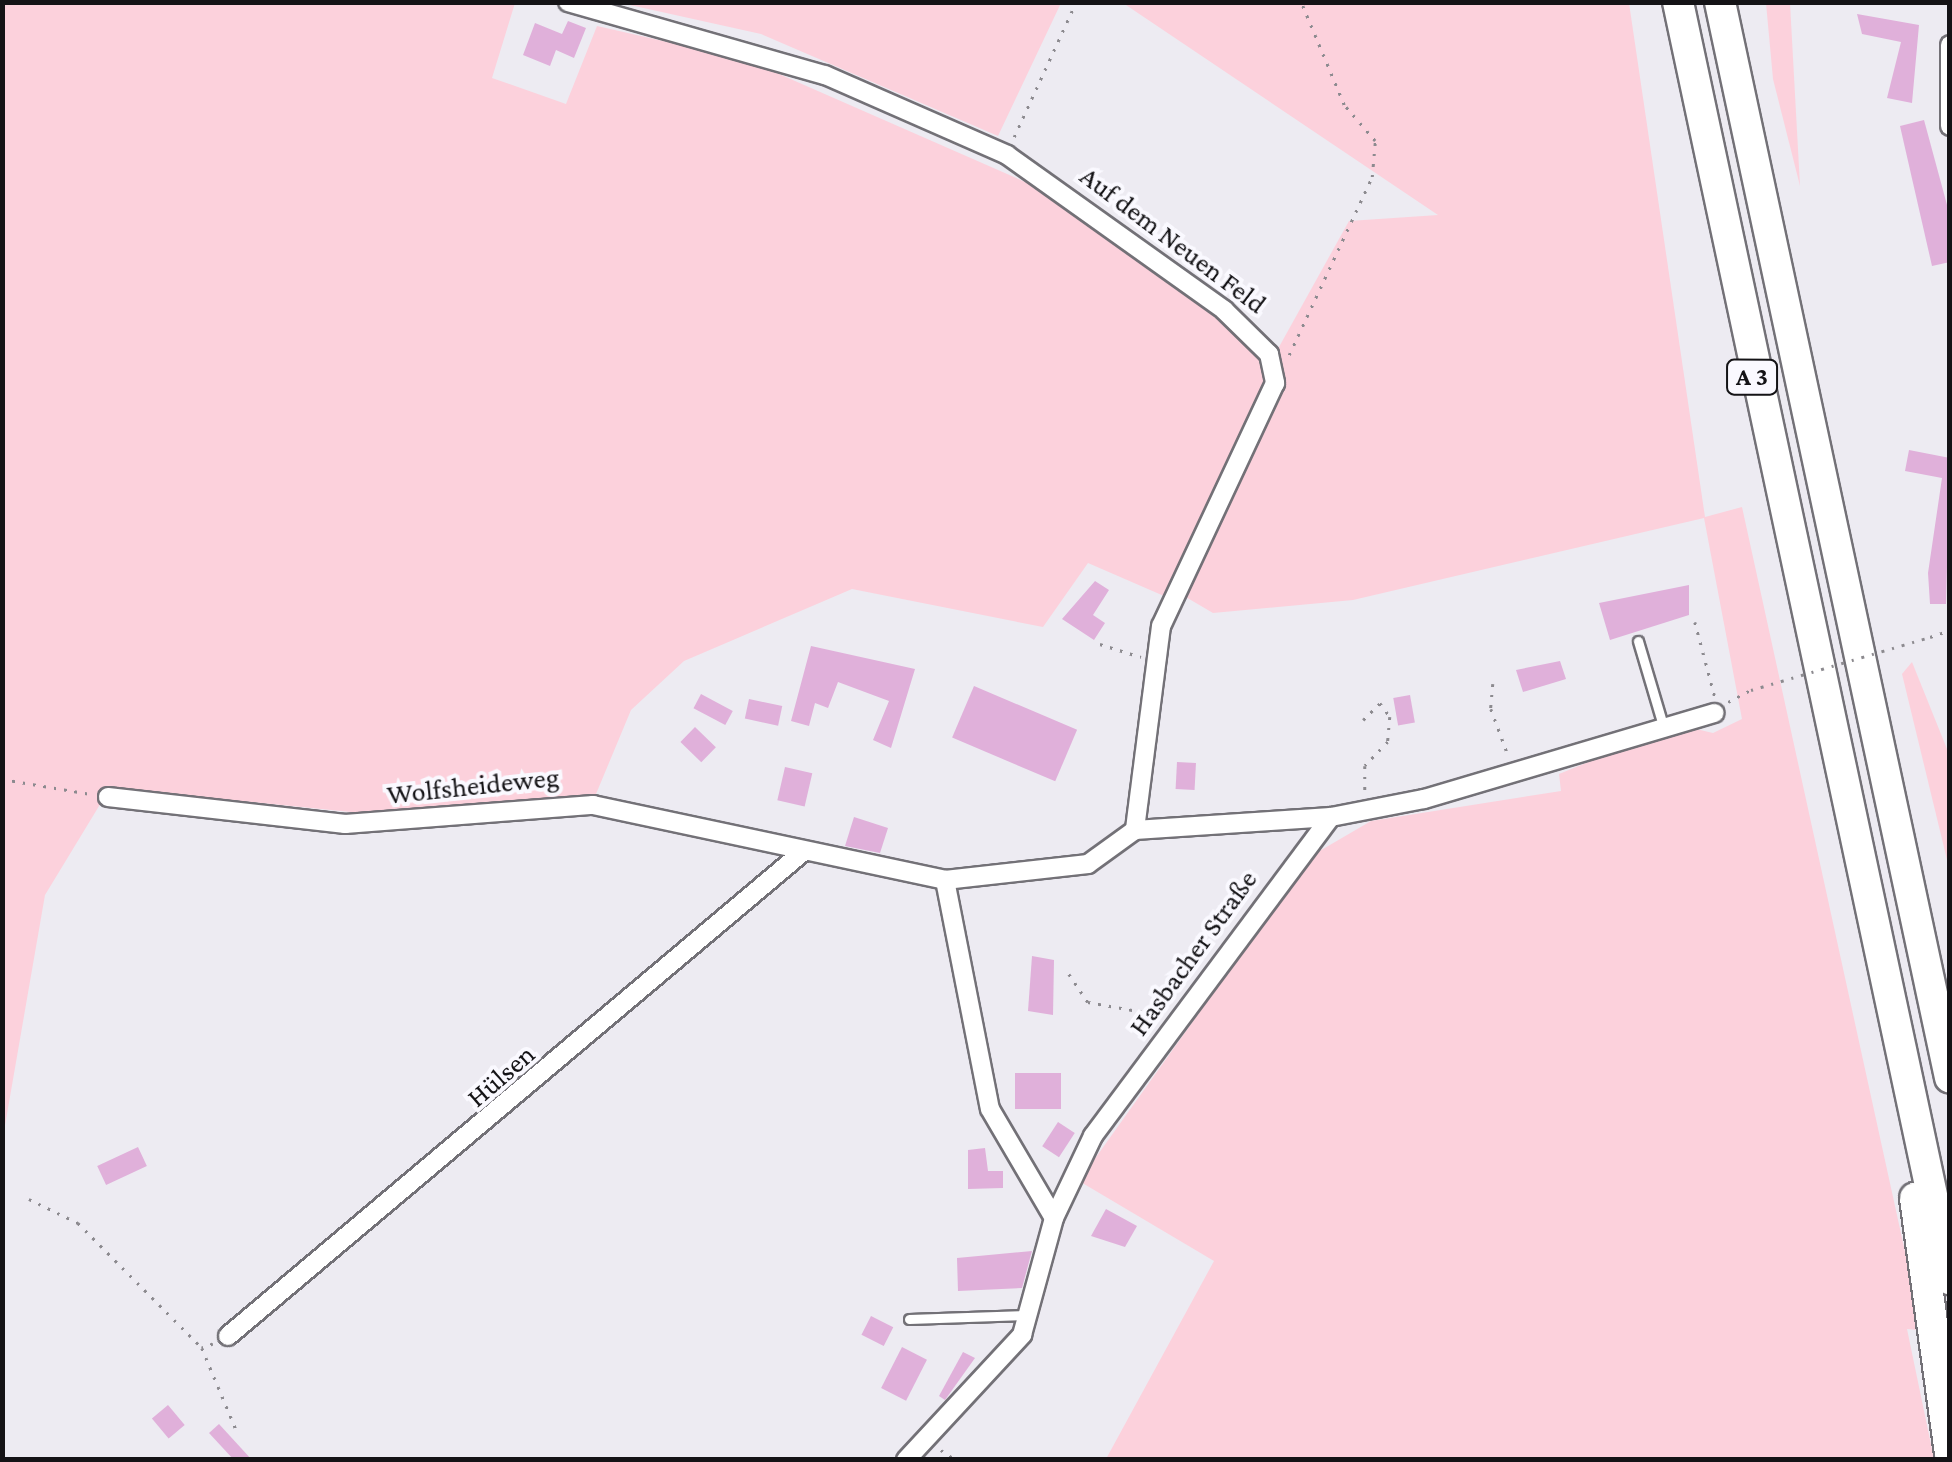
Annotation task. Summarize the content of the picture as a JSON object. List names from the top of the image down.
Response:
{
  "streets": {
    "highway": ["A 3"],
    "street": [
      "Auf dem Neuen Feld",
      "Wolfsheideweg",
      "Hasbacher Straße",
      "Hülsen"
    ]
  },
  "crossings": [
    ["Wolfsheideweg", "Hülsen"]
  ]
}
